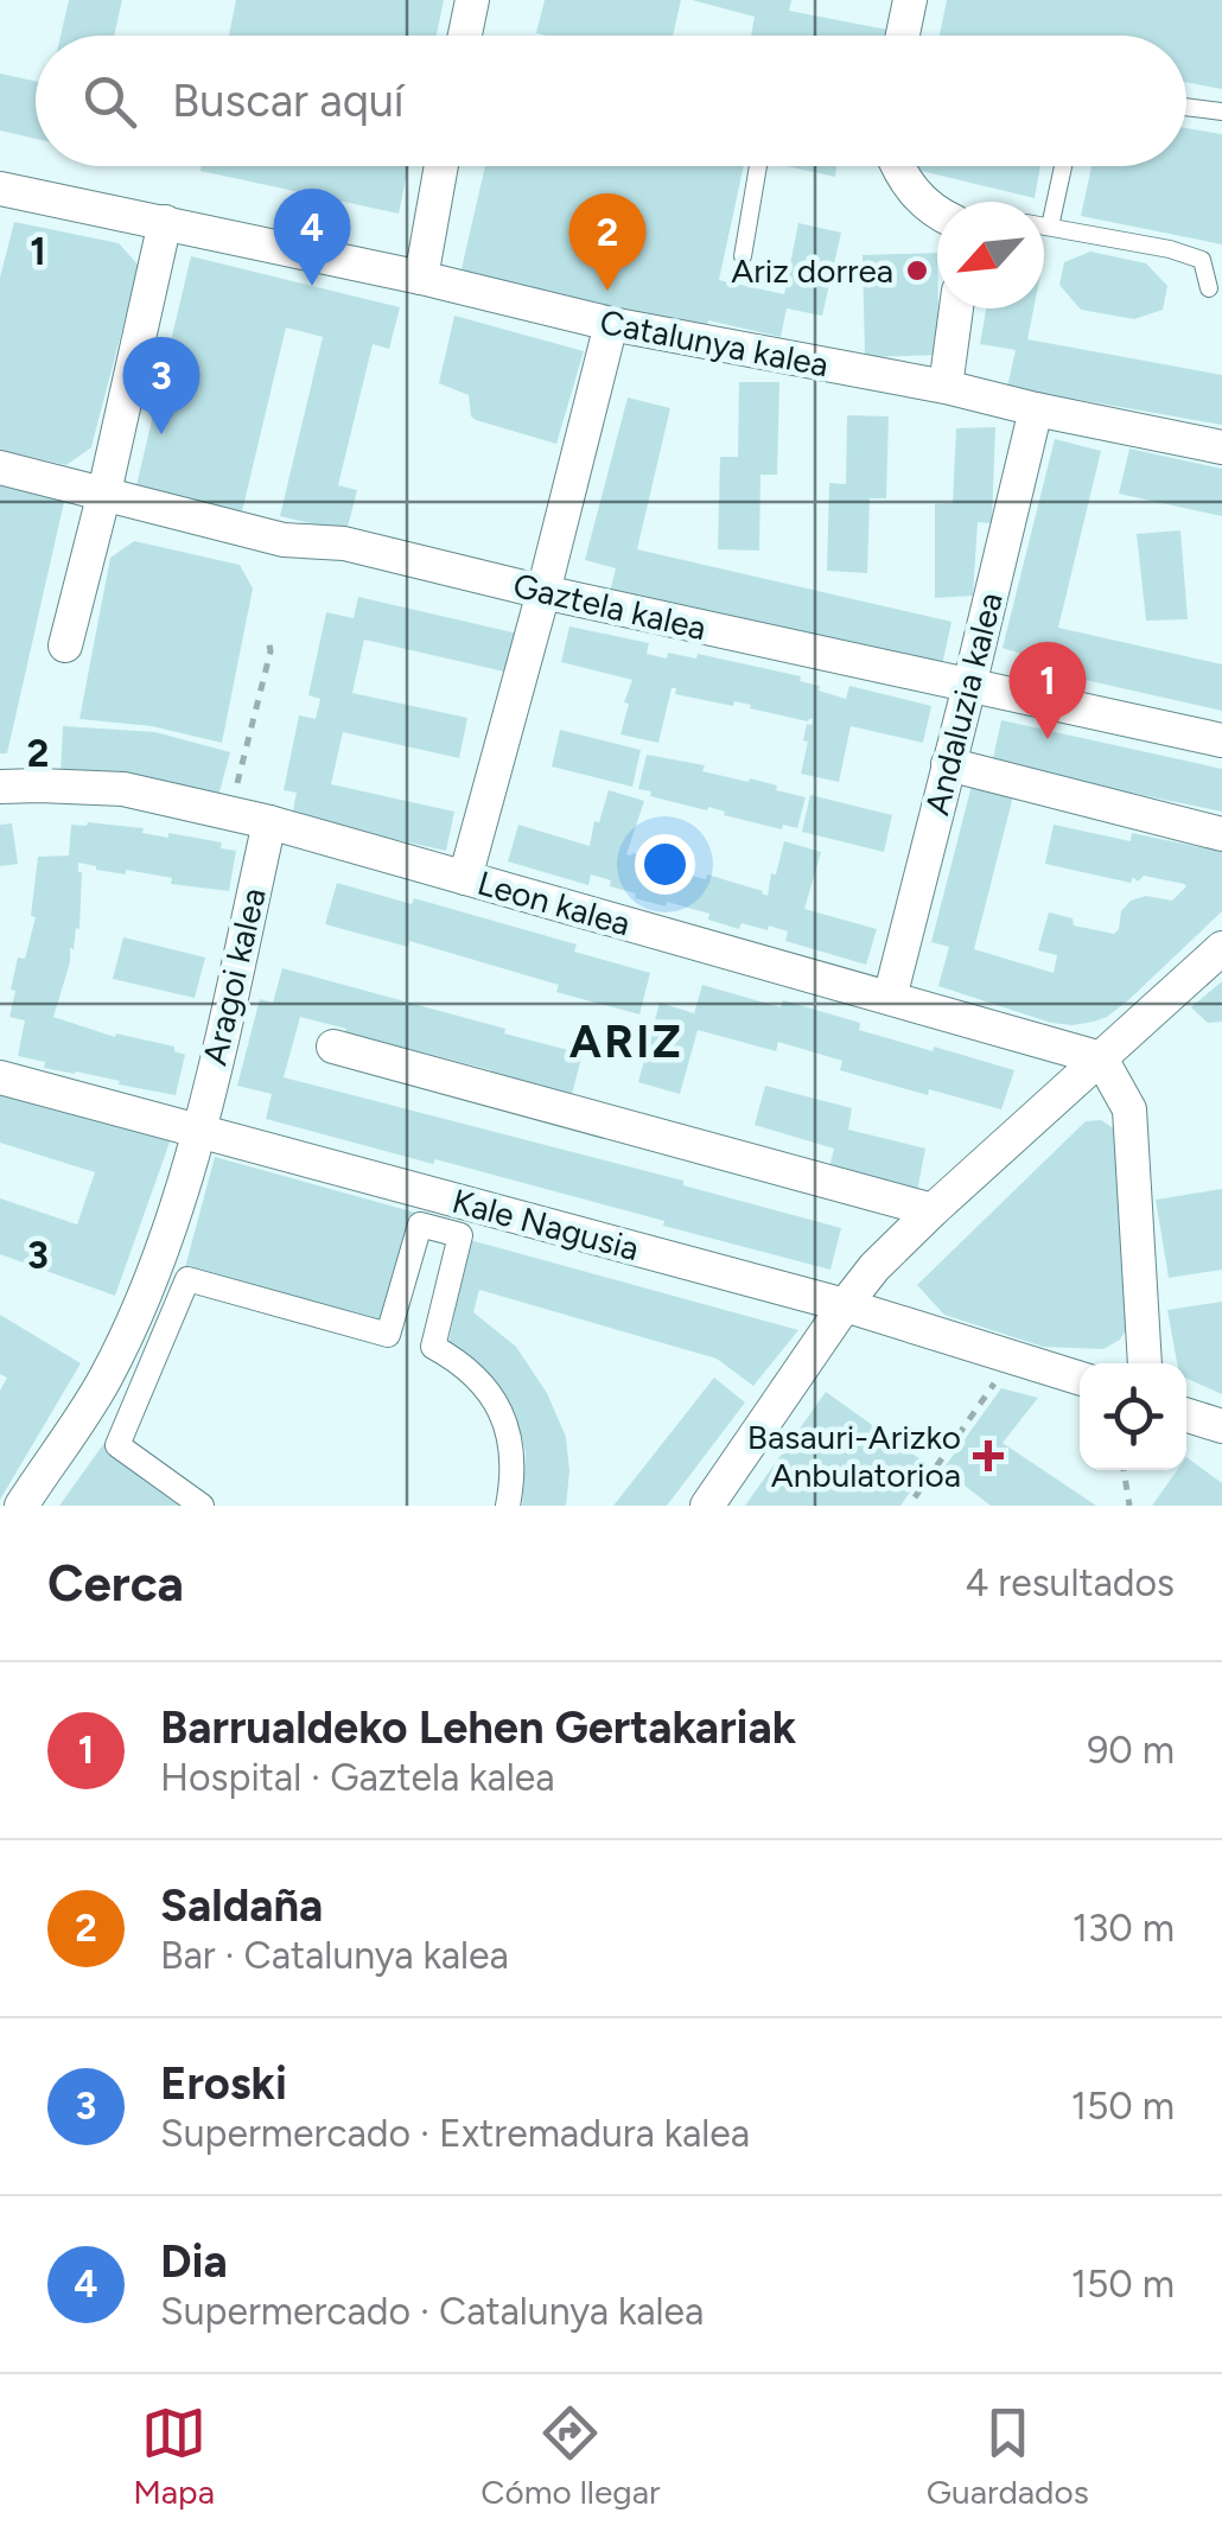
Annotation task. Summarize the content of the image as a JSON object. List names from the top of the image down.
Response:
{
  "streets": {
    "street": [
      "Catalunya kalea",
      "Gaztela kalea",
      "Andaluzia kalea",
      "Leon kalea",
      "Aragoi kalea",
      "Kale Nagusia"
    ]
  },
  "crossings": [
    ["Catalunya kalea", "Andaluzia kalea"],
    ["Gaztela kalea", "Andaluzia kalea"],
    ["Andaluzia kalea", "Leon kalea"],
    ["Leon kalea", "Aragoi kalea"],
    ["Aragoi kalea", "Kale Nagusia"]
  ],
  "districts": ["ARIZ"],
  "places": {
    "other": ["Ariz dorrea"],
    "health": ["Basauri-Arizko Anbulatorioa"]
  },
  "north": "bottom left",
  "page": {
    "search": "Buscar aquí",
    "pins": [
      "4",
      "2",
      "3",
      "1"
    ],
    "heading": ["Cerca", "4 resultados"],
    "list": [
      {
        "mark": "1",
        "name": "Barrualdeko Lehen Gertakariak",
        "note": "Hospital · Gaztela kalea",
        "value": "90 m"
      },
      {
        "mark": "2",
        "name": "Saldaña",
        "note": "Bar · Catalunya kalea",
        "value": "130 m"
      },
      {
        "mark": "3",
        "name": "Eroski",
        "note": "Supermercado · Extremadura kalea",
        "value": "150 m"
      },
      {
        "mark": "4",
        "name": "Dia",
        "note": "Supermercado · Catalunya kalea",
        "value": "150 m"
      }
    ],
    "nav": ["Mapa", "Cómo llegar", "Guardados"]
  },
  "grid": {
    "rows": ["1", "2", "3"]
  }
}
